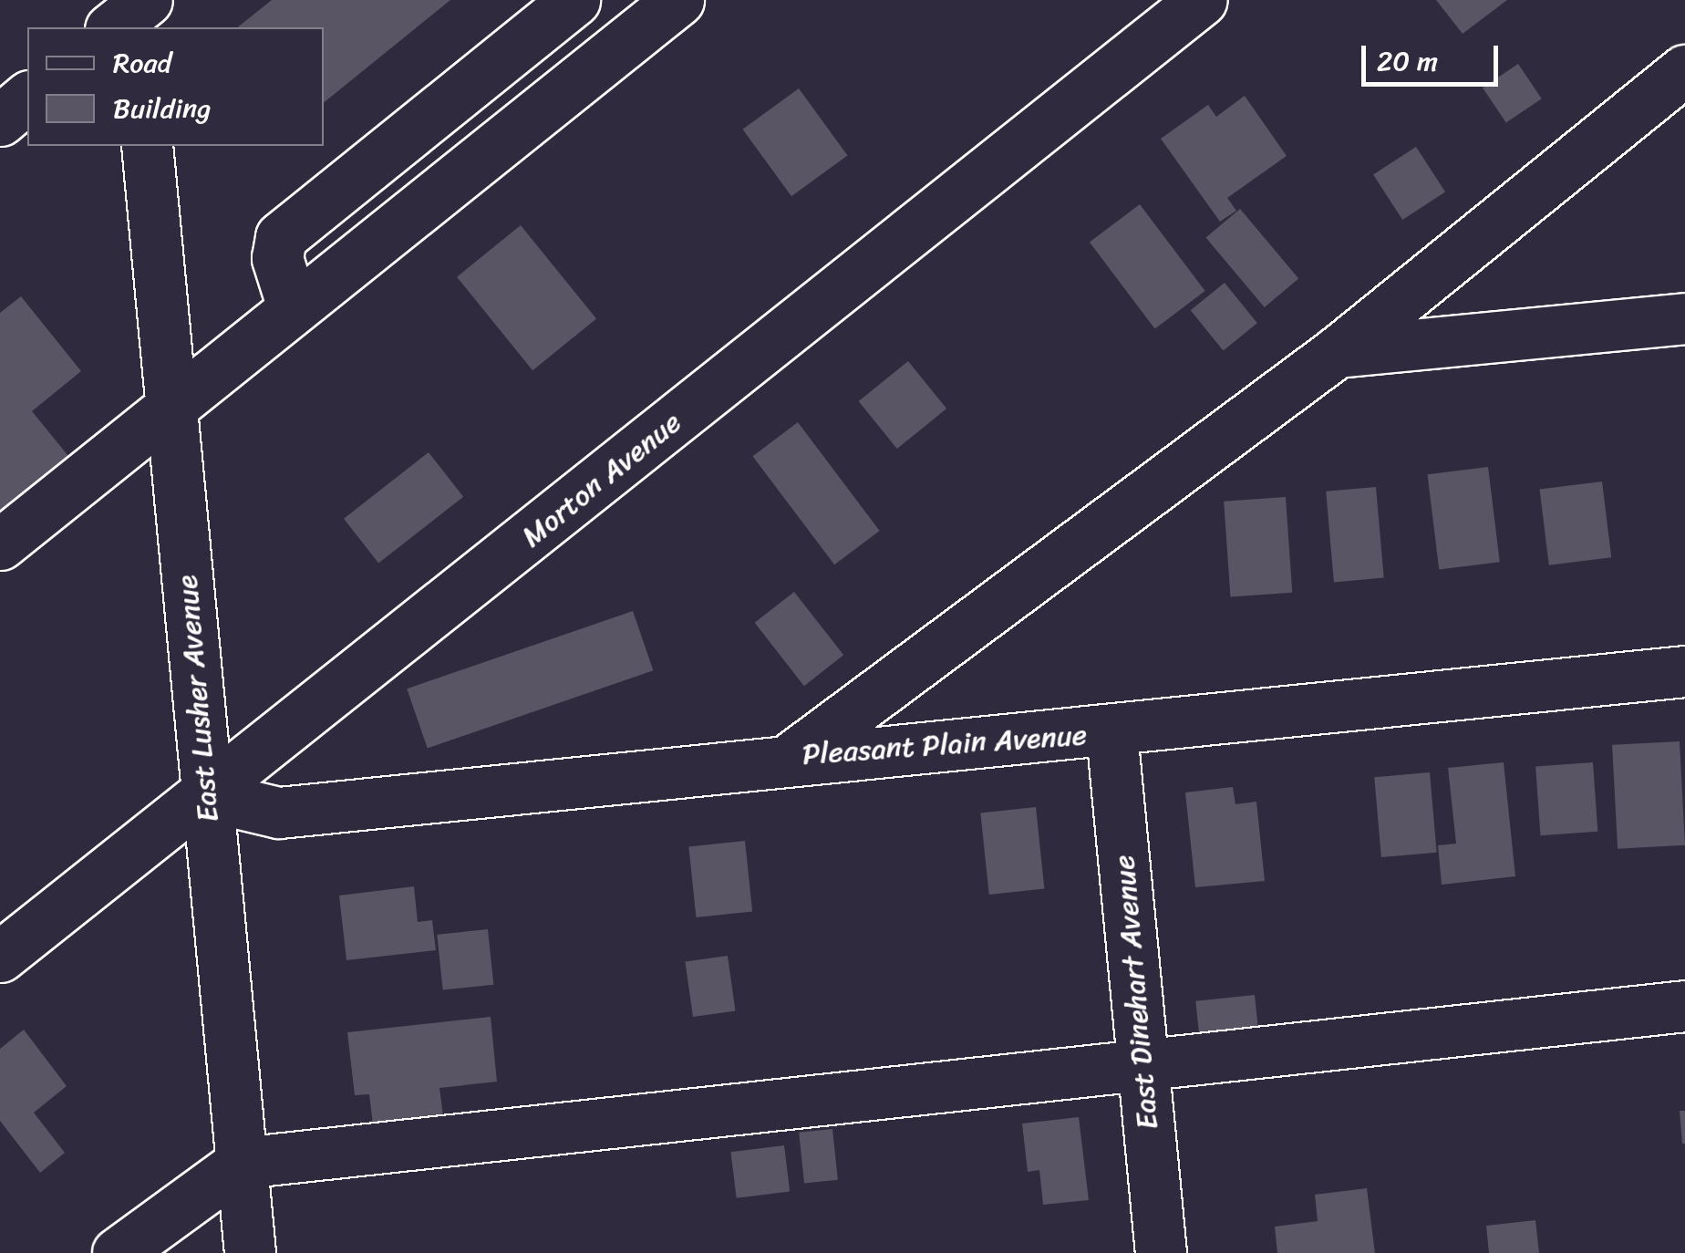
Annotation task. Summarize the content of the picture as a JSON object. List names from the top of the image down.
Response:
{
  "streets": {
    "street": [
      "Morton Avenue",
      "East Lusher Avenue",
      "Pleasant Plain Avenue",
      "East Dinehart Avenue"
    ]
  },
  "crossings": [
    ["Morton Avenue", "East Lusher Avenue"],
    ["Morton Avenue", "Pleasant Plain Avenue"],
    ["East Lusher Avenue", "Pleasant Plain Avenue"],
    ["Pleasant Plain Avenue", "East Dinehart Avenue"]
  ],
  "legend": ["Road", "Building"],
  "scale_bar": "20 m"
}
